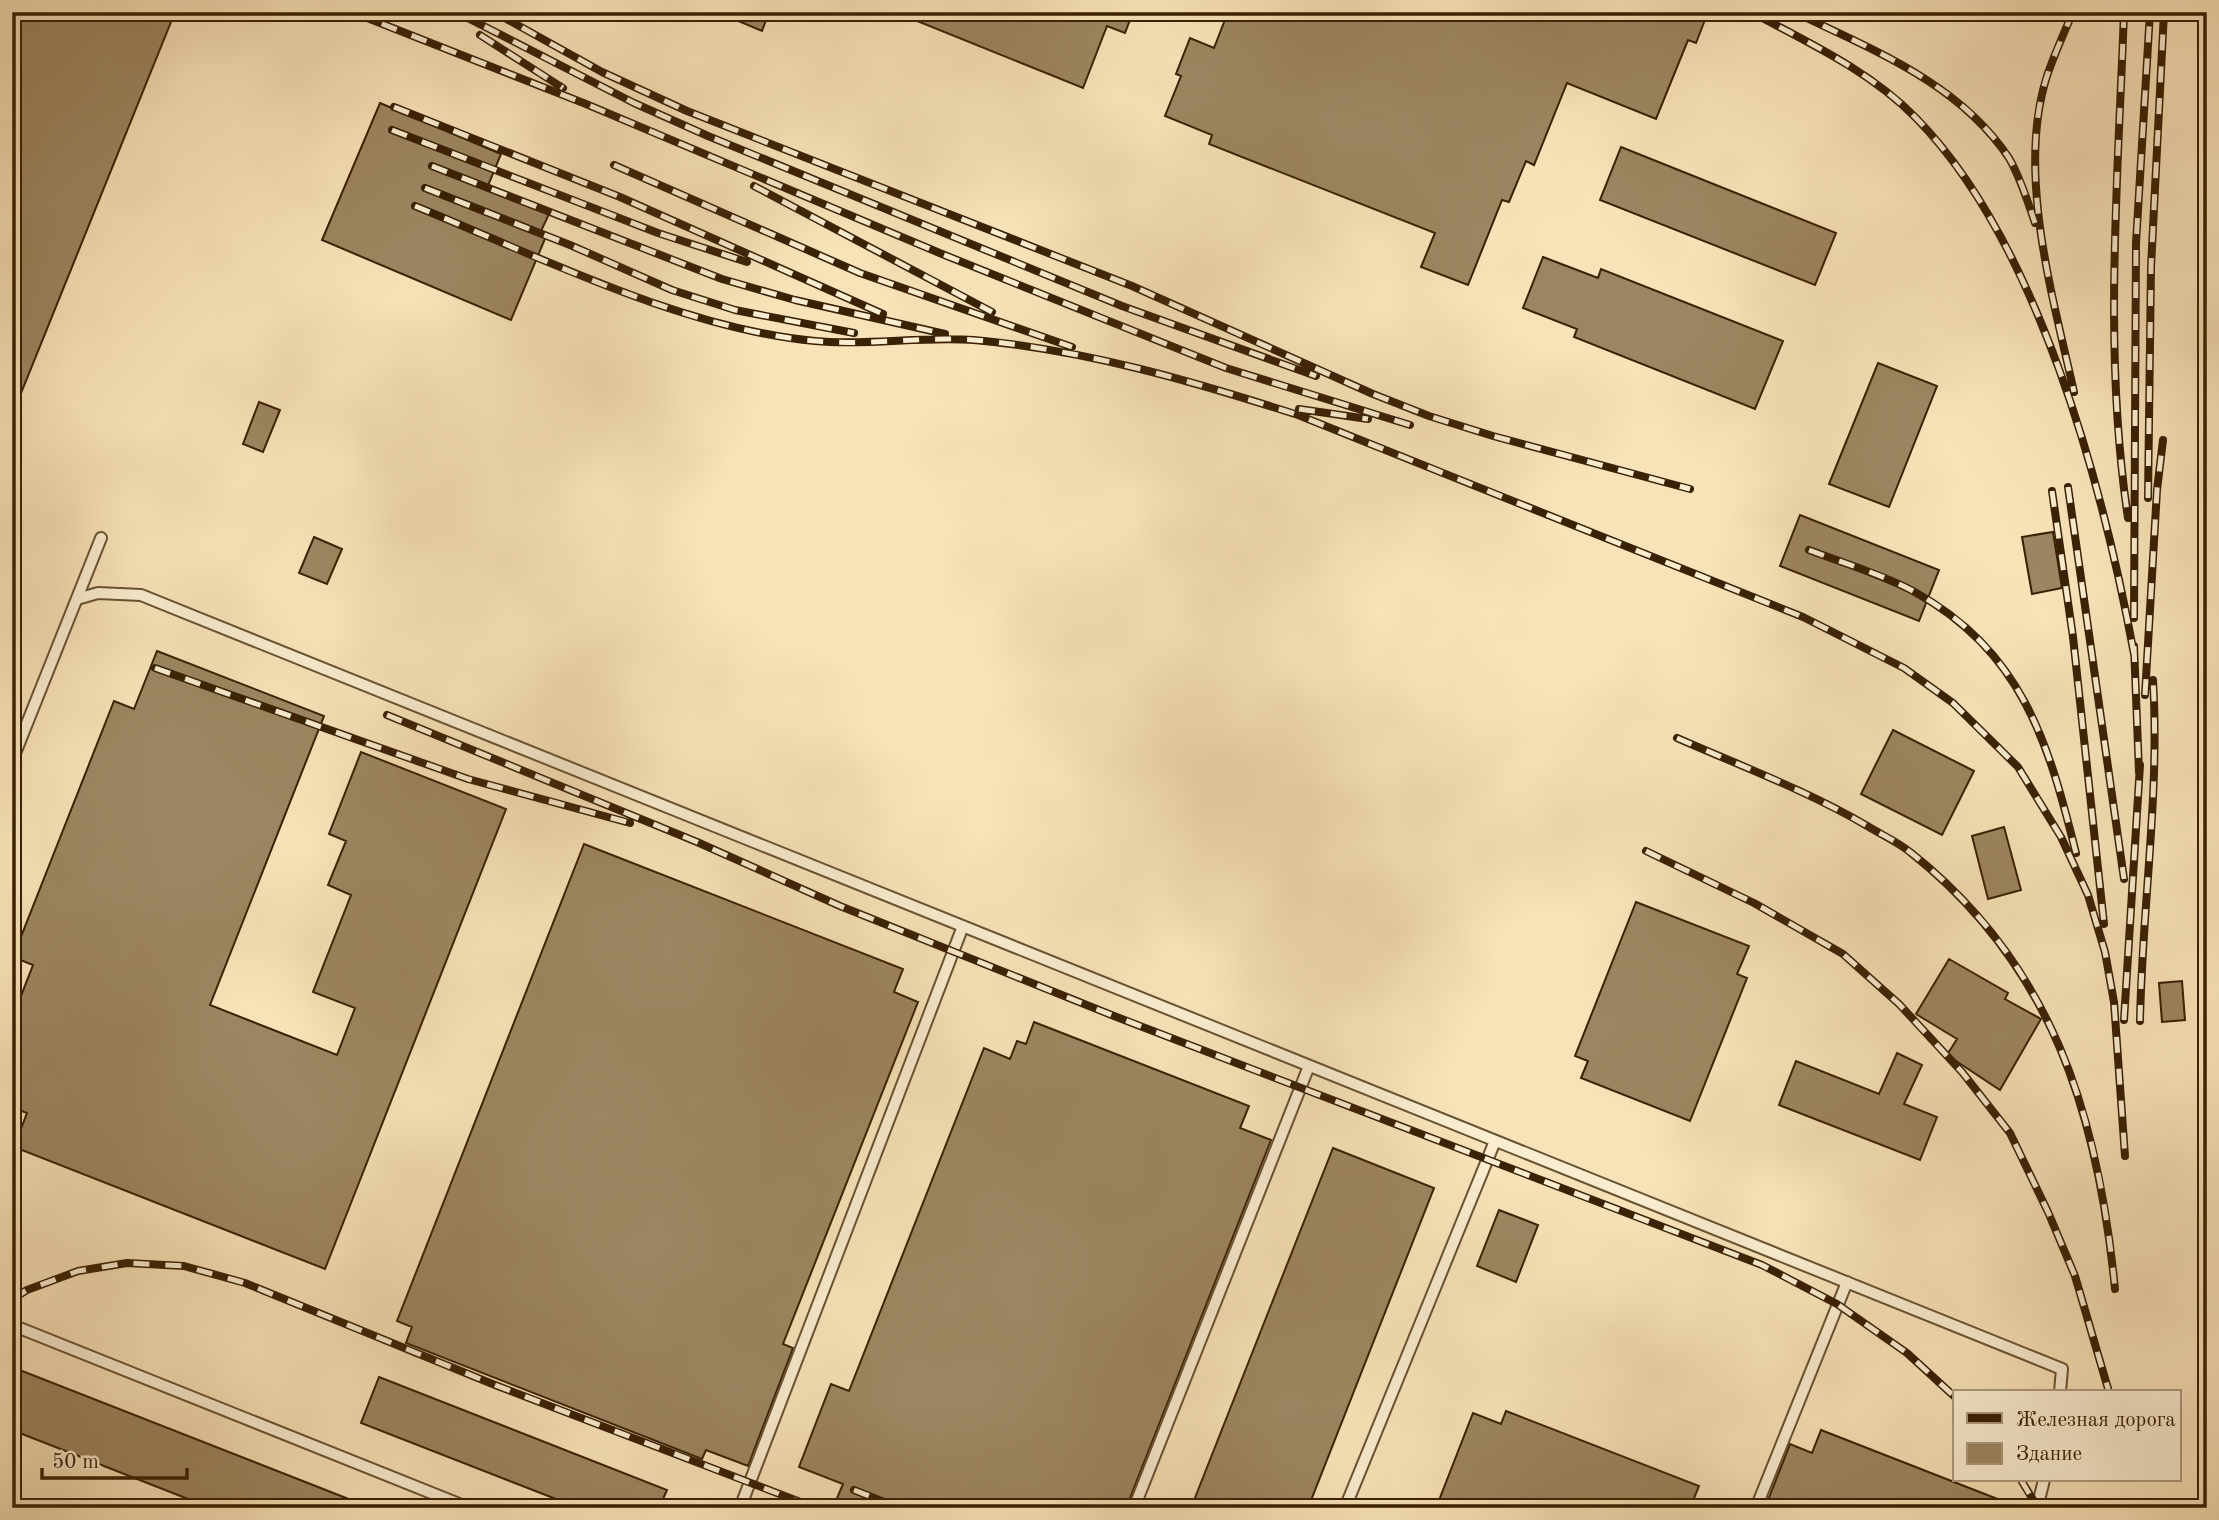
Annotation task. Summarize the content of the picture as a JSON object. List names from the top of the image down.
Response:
{
  "legend": ["Железная дорога", "Здание"],
  "scale_bar": "50 m"
}
